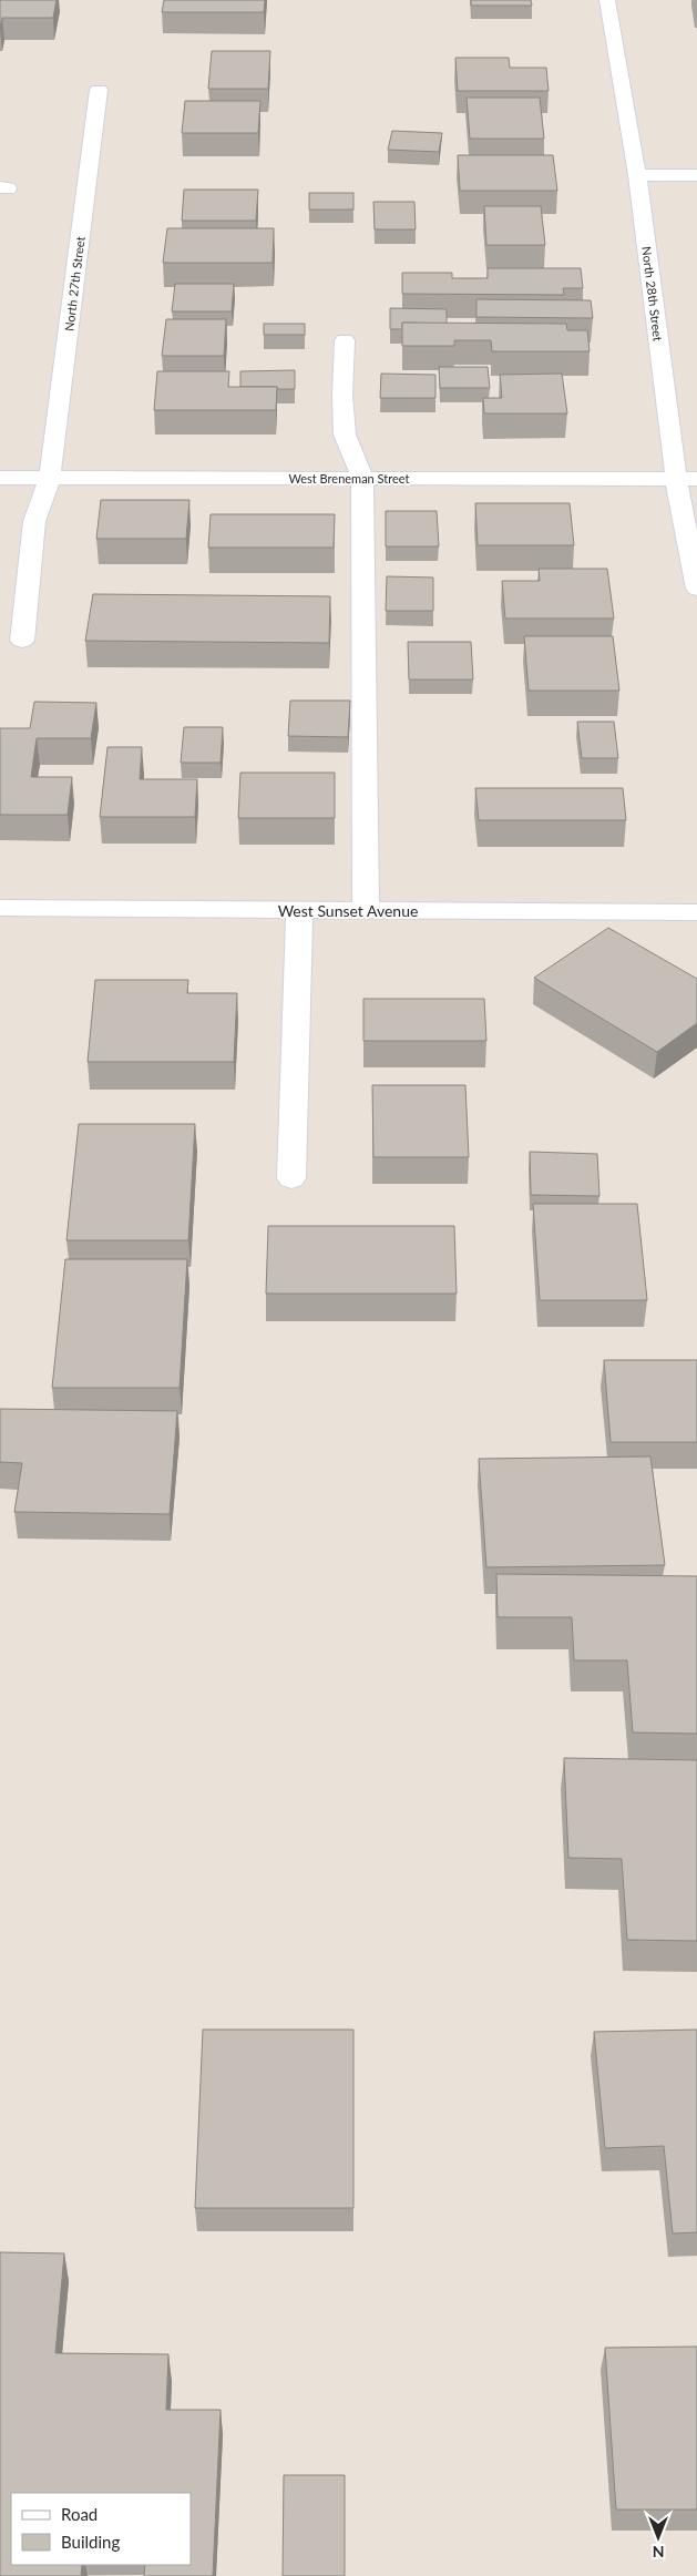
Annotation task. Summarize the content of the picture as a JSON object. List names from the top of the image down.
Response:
{
  "streets": {
    "street": [
      "North 27th Street",
      "North 28th Street",
      "West Breneman Street",
      "West Sunset Avenue"
    ]
  },
  "crossings": [
    ["North 27th Street", "West Breneman Street"],
    ["North 28th Street", "West Breneman Street"]
  ],
  "legend": ["Road", "Building"],
  "north": "bottom"
}
